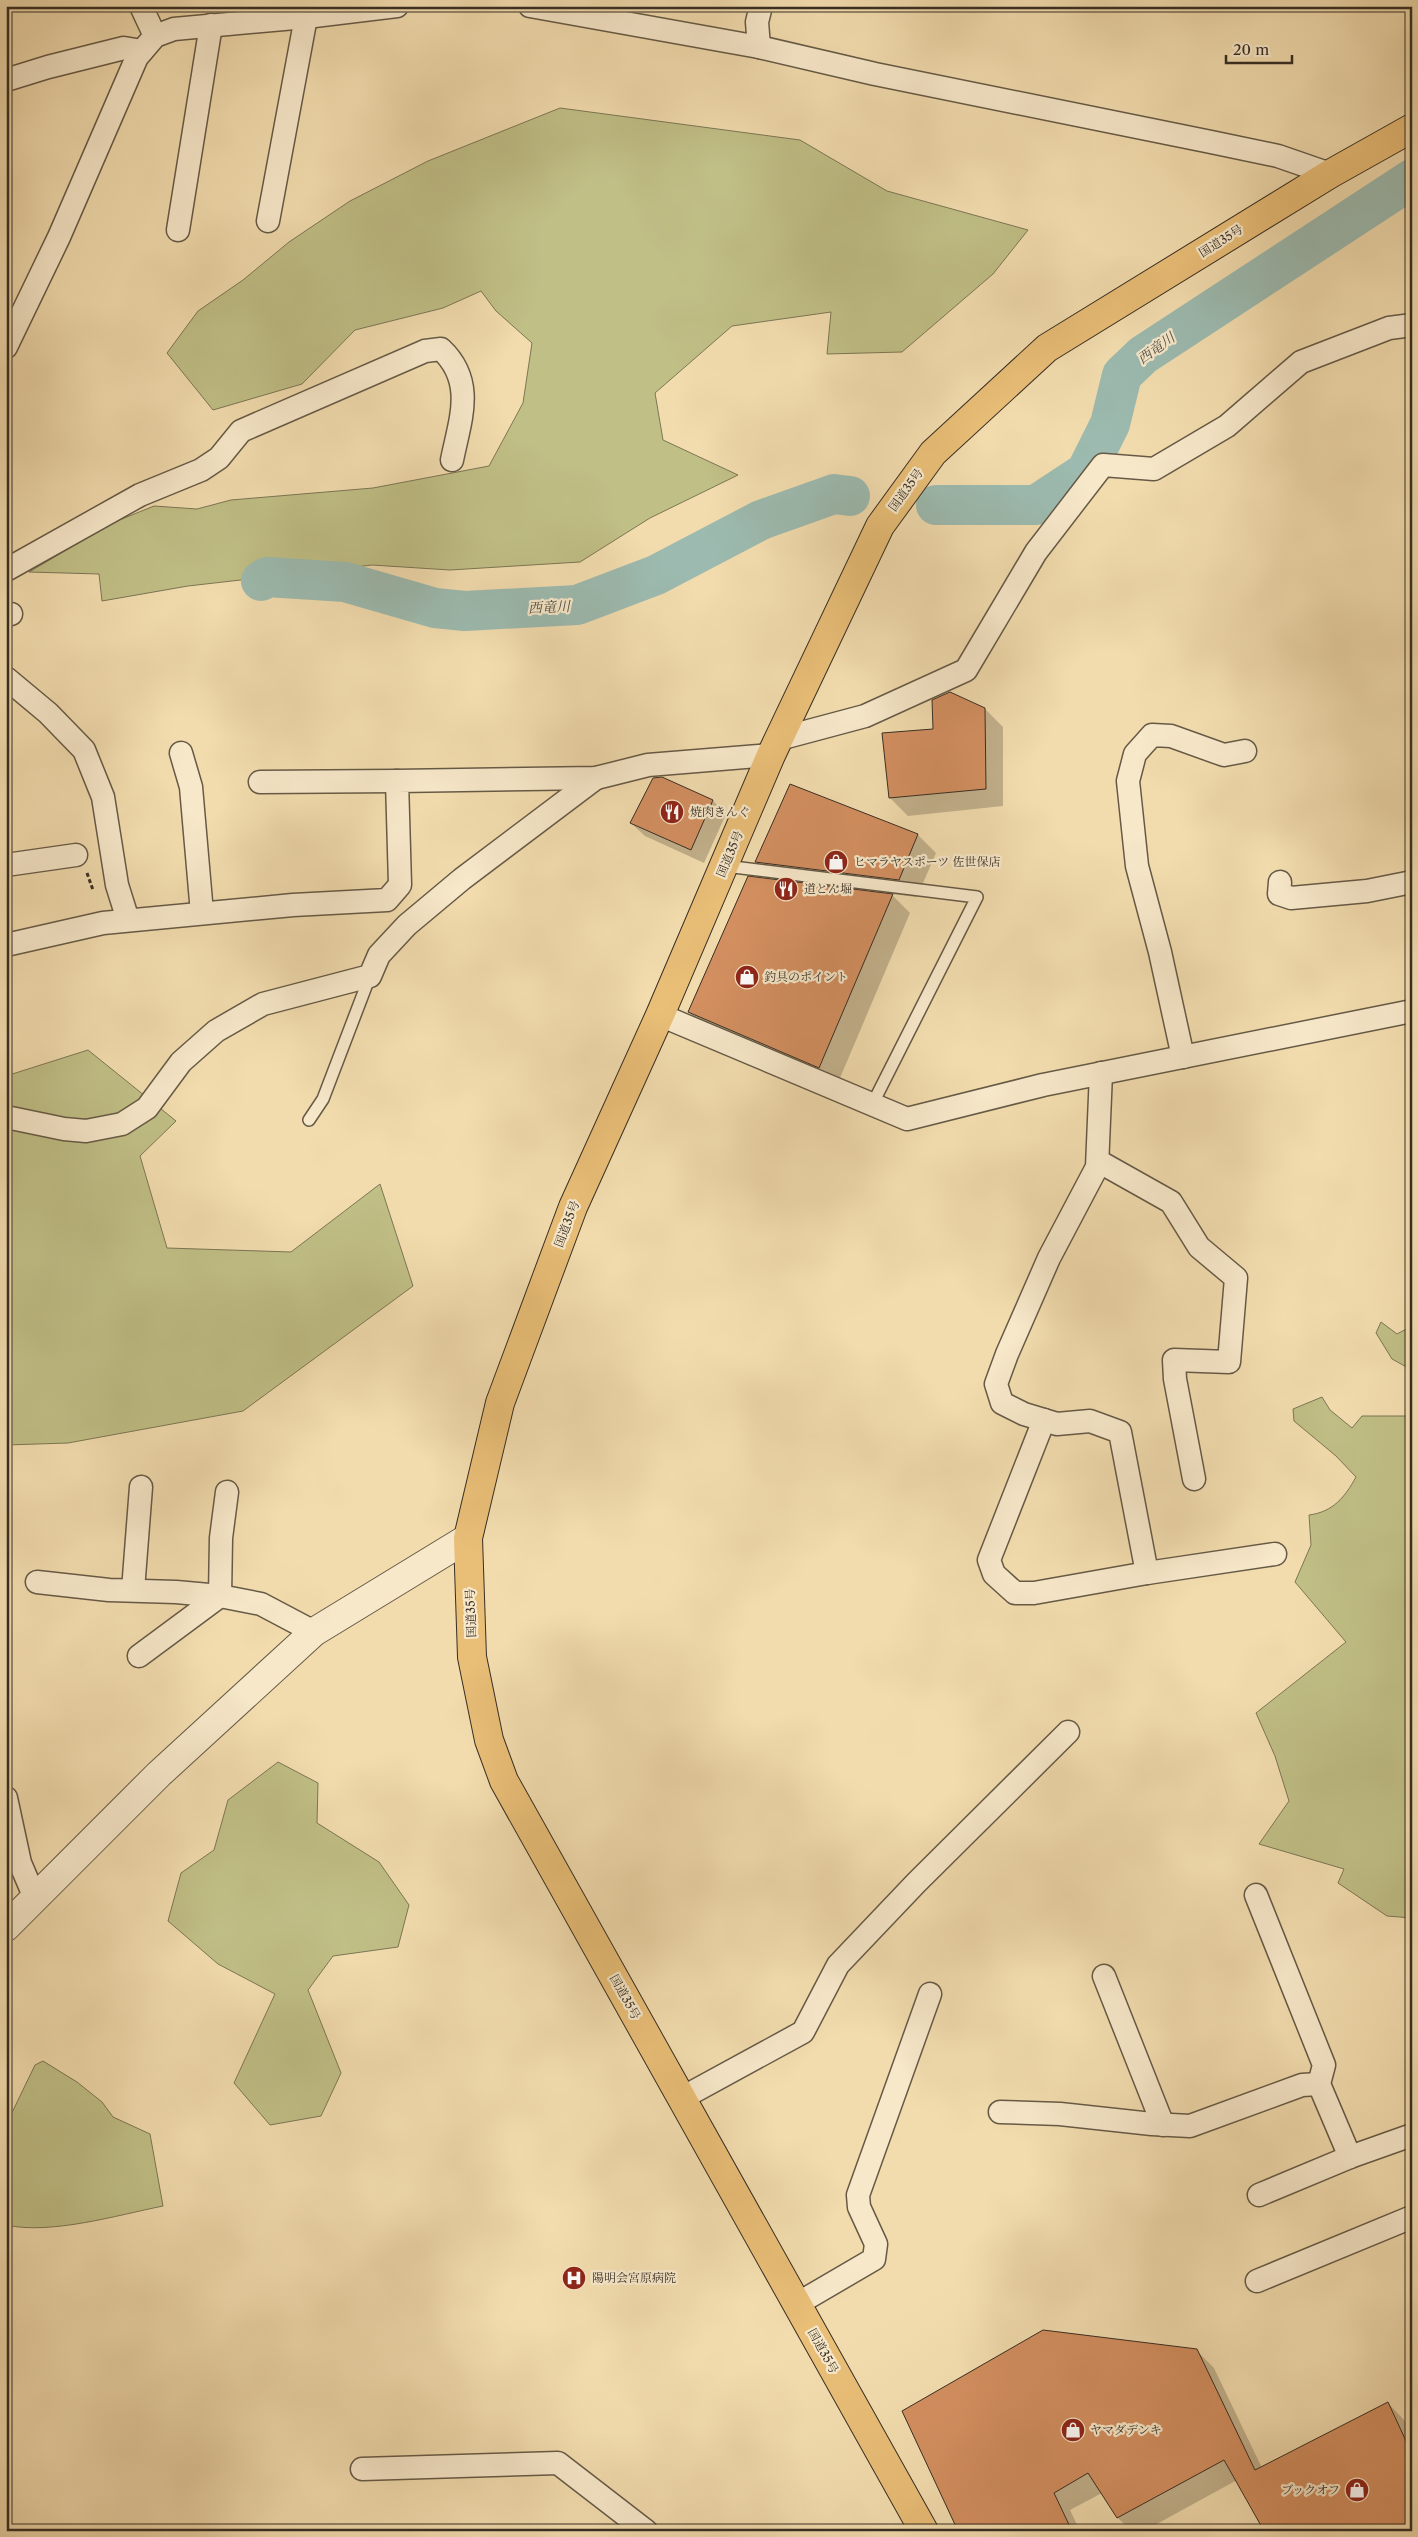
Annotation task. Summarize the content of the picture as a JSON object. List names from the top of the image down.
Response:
{
  "streets": {
    "highway": ["国道35号"]
  },
  "water": ["西竜川"],
  "places": {
    "restaurant": ["焼肉きんぐ", "道とん堀"],
    "shop": [
      "ヒマラヤスポーツ 佐世保店",
      "釣具のポイント",
      "ヤマダデンキ",
      "ブックオフ"
    ],
    "hospital": ["陽明会宮原病院"]
  },
  "scale_bar": "20 m"
}
